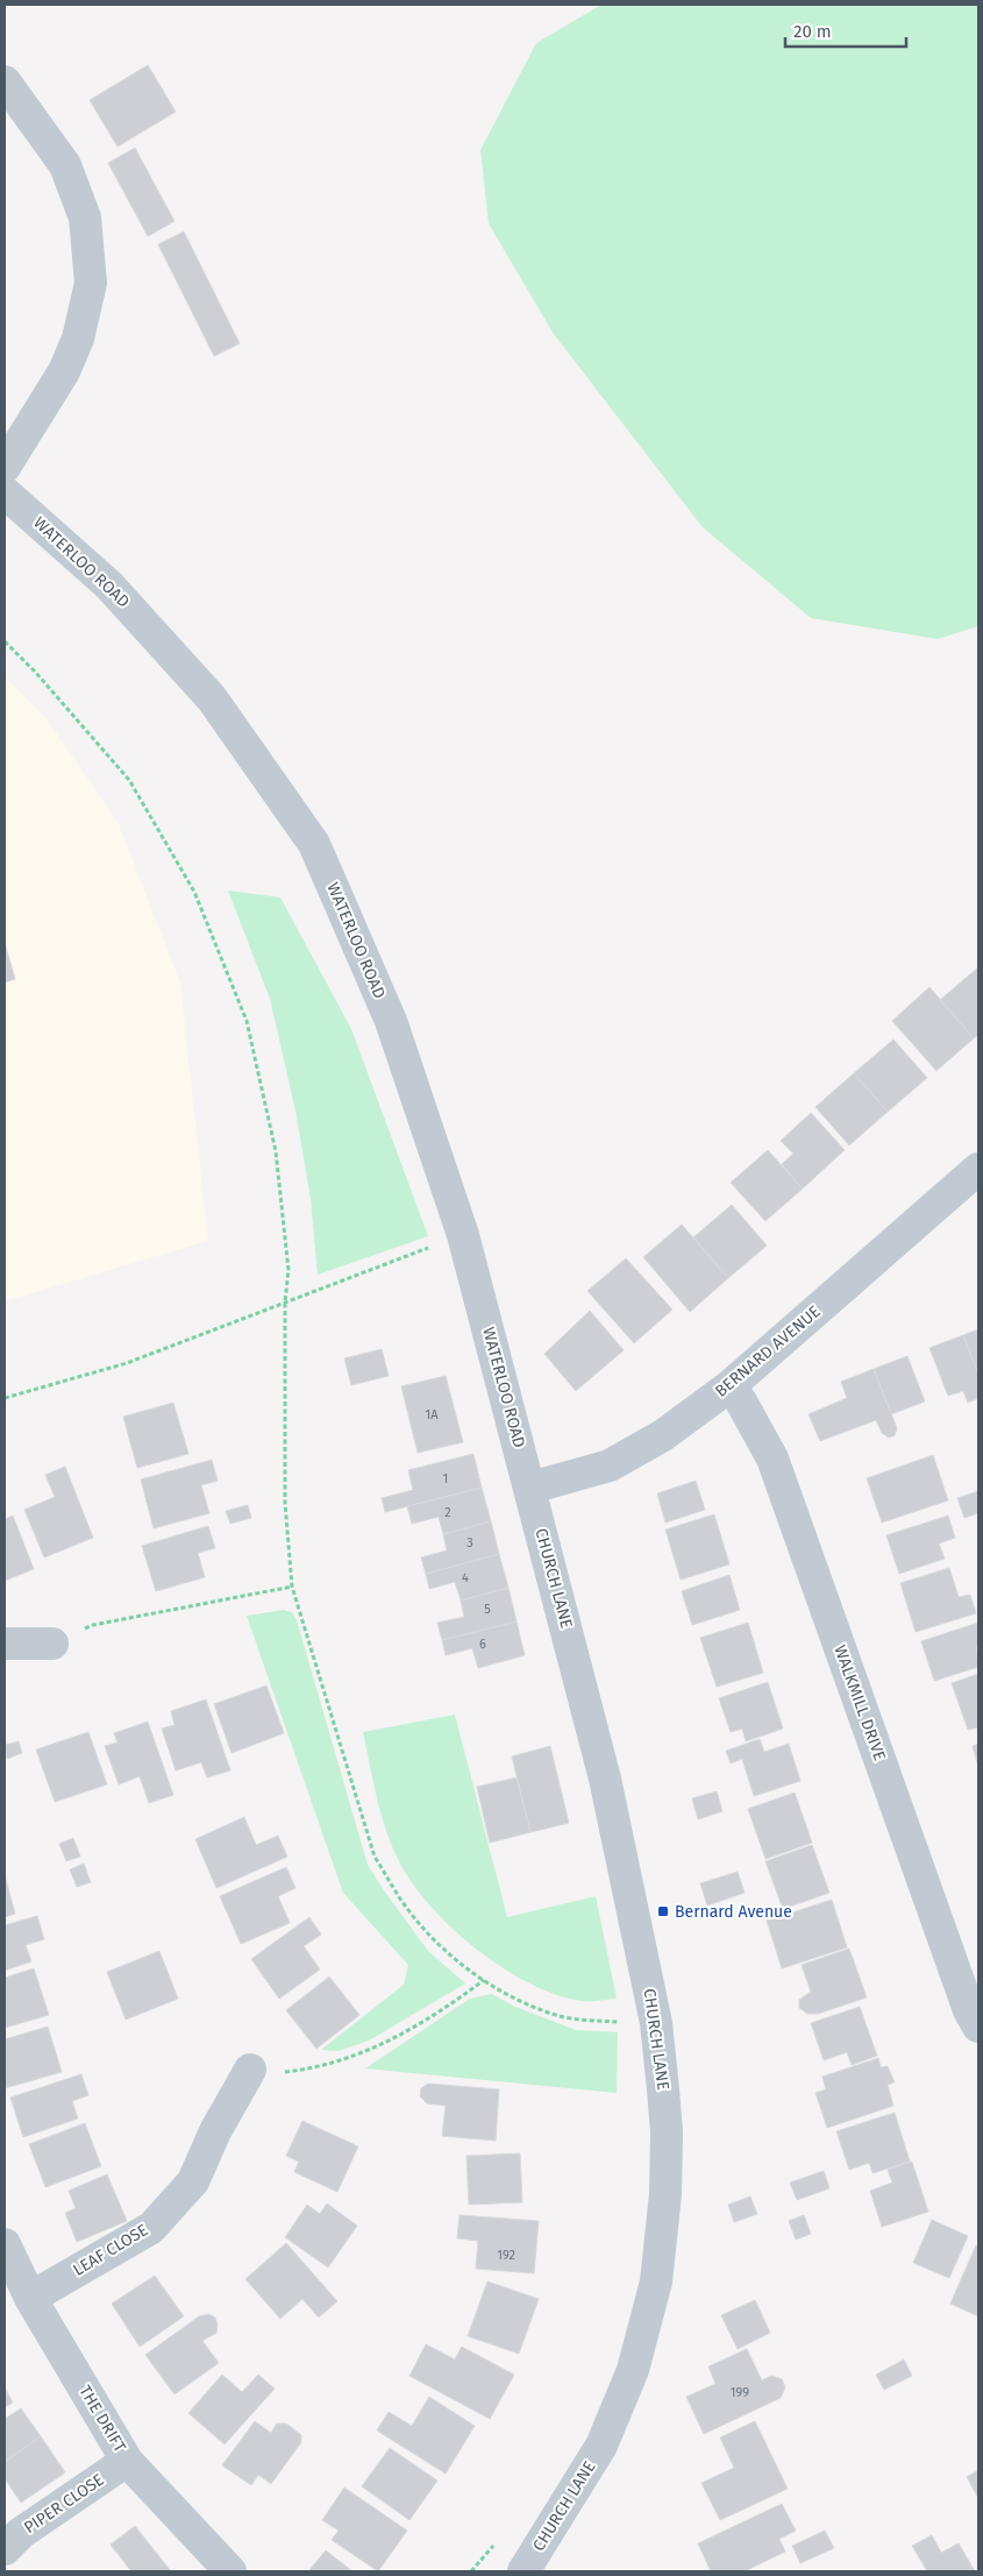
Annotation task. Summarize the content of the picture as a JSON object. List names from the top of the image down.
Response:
{
  "streets": {
    "street": [
      "WATERLOO ROAD",
      "BERNARD AVENUE",
      "CHURCH LANE",
      "WALKMILL DRIVE",
      "LEAF CLOSE",
      "THE DRIFT",
      "PIPER CLOSE"
    ]
  },
  "crossings": [
    ["WATERLOO ROAD", "BERNARD AVENUE"],
    ["WATERLOO ROAD", "CHURCH LANE"],
    ["BERNARD AVENUE", "CHURCH LANE"],
    ["BERNARD AVENUE", "WALKMILL DRIVE"],
    ["LEAF CLOSE", "THE DRIFT"],
    ["THE DRIFT", "PIPER CLOSE"]
  ],
  "places": {
    "transit": ["Bernard Avenue"]
  },
  "house_numbers": [
    "1A",
    "1",
    "2",
    "3",
    "4",
    "5",
    "6",
    "192",
    "199"
  ],
  "scale_bar": "20 m"
}
